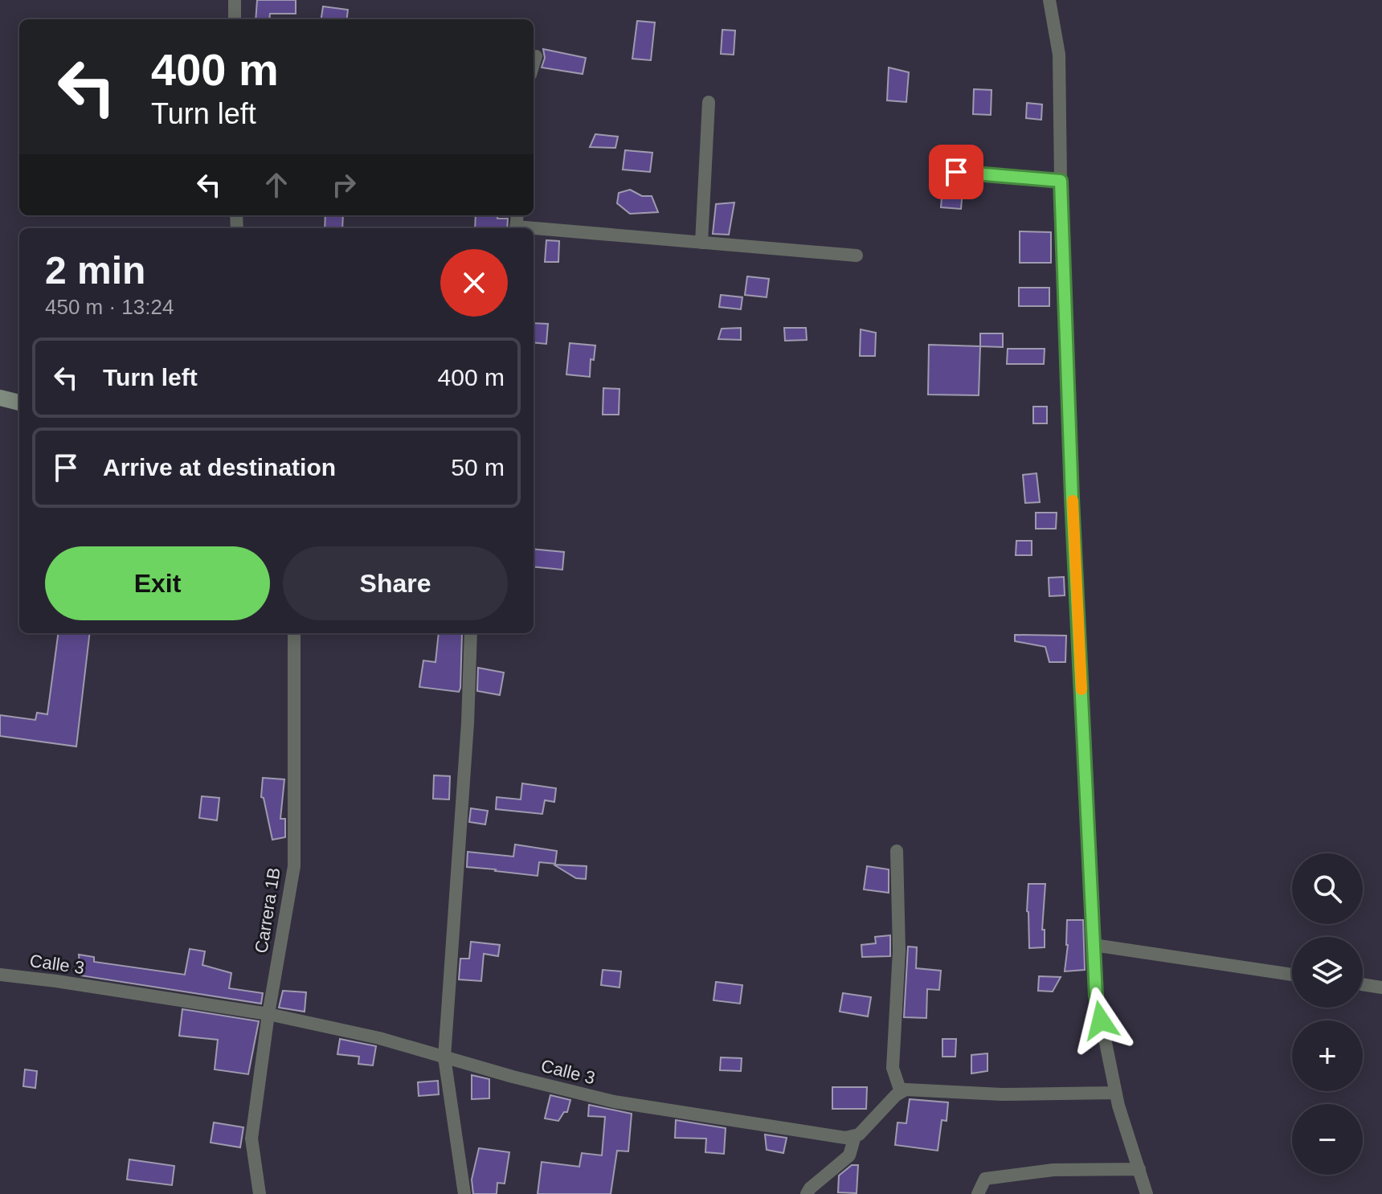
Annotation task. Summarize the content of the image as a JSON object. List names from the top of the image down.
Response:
{
  "streets": {
    "street": ["Carrera 1B", "Calle 3"]
  },
  "crossings": [
    ["Carrera 1B", "Calle 3"]
  ],
  "page": {
    "turn": ["400 m", "Turn left"],
    "heading": ["2 min", "450 m · 13:24"],
    "list": [
      {
        "name": "Turn left",
        "value": "400 m"
      },
      {
        "name": "Arrive at destination",
        "value": "50 m"
      }
    ],
    "buttons": ["Exit", "Share"],
    "map_buttons": ["+", "−"]
  }
}
